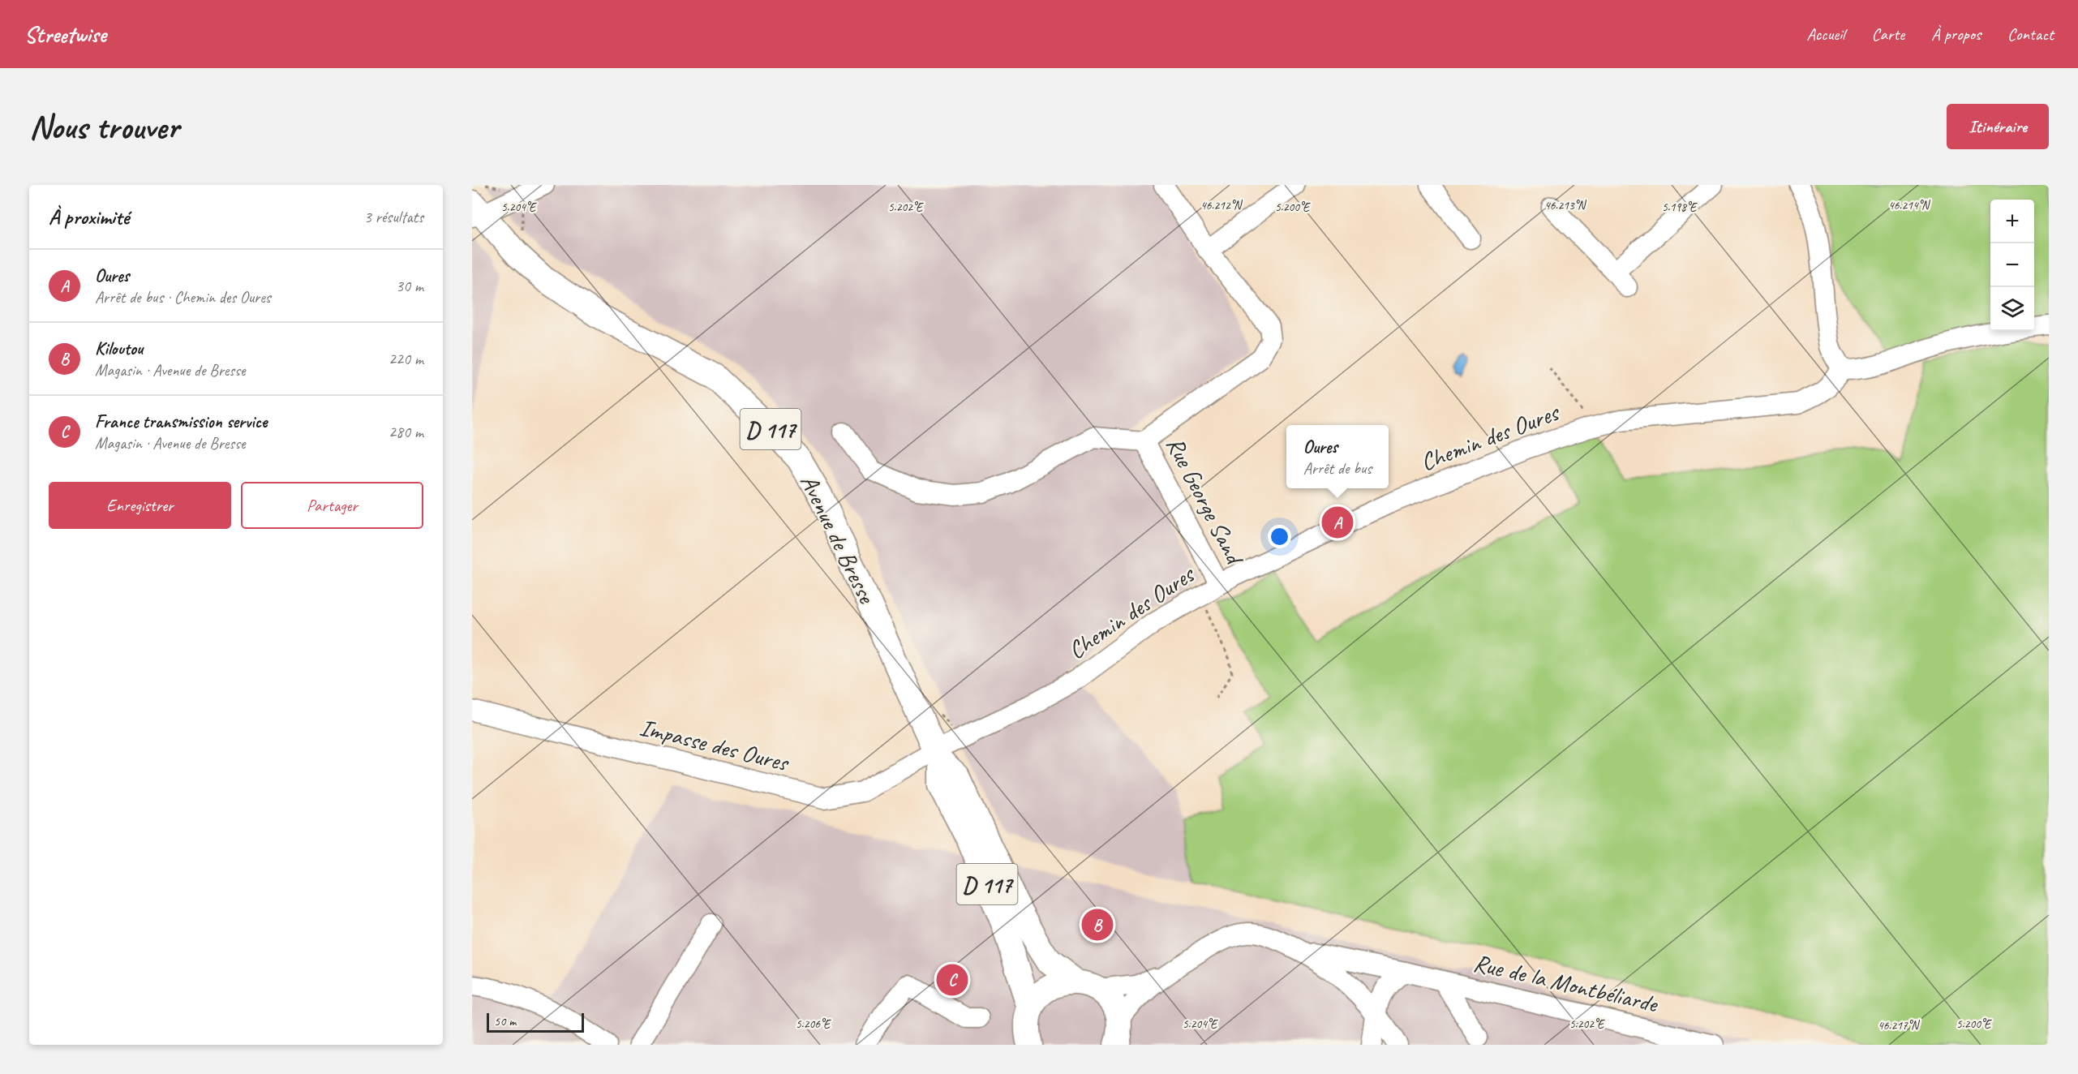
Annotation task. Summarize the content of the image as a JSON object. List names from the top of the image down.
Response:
{
  "streets": {
    "main road": ["D 117", "Avenue de Bresse"],
    "street": [
      "Chemin des Oures",
      "Rue George Sand",
      "Impasse des Oures",
      "Rue de la Montbéliarde"
    ]
  },
  "crossings": [
    ["Chemin des Oures", "Rue George Sand"],
    ["Chemin des Oures", "Avenue de Bresse"],
    ["Chemin des Oures", "Impasse des Oures"],
    ["Avenue de Bresse", "Impasse des Oures"]
  ],
  "scale_bar": "50 m",
  "page": {
    "header": "Streetwise",
    "nav": [
      "Accueil",
      "Carte",
      "À propos",
      "Contact"
    ],
    "buttons": [
      "Itinéraire",
      ["Enregistrer", "Partager"]
    ],
    "title": "Nous trouver",
    "heading": ["À proximité", "3 résultats"],
    "map_buttons": ["+", "−"],
    "list": [
      {
        "mark": "A",
        "name": "Oures",
        "note": "Arrêt de bus · Chemin des Oures",
        "value": "30 m"
      },
      {
        "mark": "B",
        "name": "Kiloutou",
        "note": "Magasin · Avenue de Bresse",
        "value": "220 m"
      },
      {
        "mark": "C",
        "name": "France transmission service",
        "note": "Magasin · Avenue de Bresse",
        "value": "280 m"
      }
    ],
    "popup": ["Oures", "Arrêt de bus"],
    "pins": ["A", "B", "C"],
    "scale": "50 m"
  },
  "coordinates": [
    "46.212°N",
    "46.213°N",
    "46.214°N",
    "5.200°E",
    "5.198°E",
    "5.204°E",
    "5.202°E",
    "5.206°E",
    "46.217°N"
  ]
}
